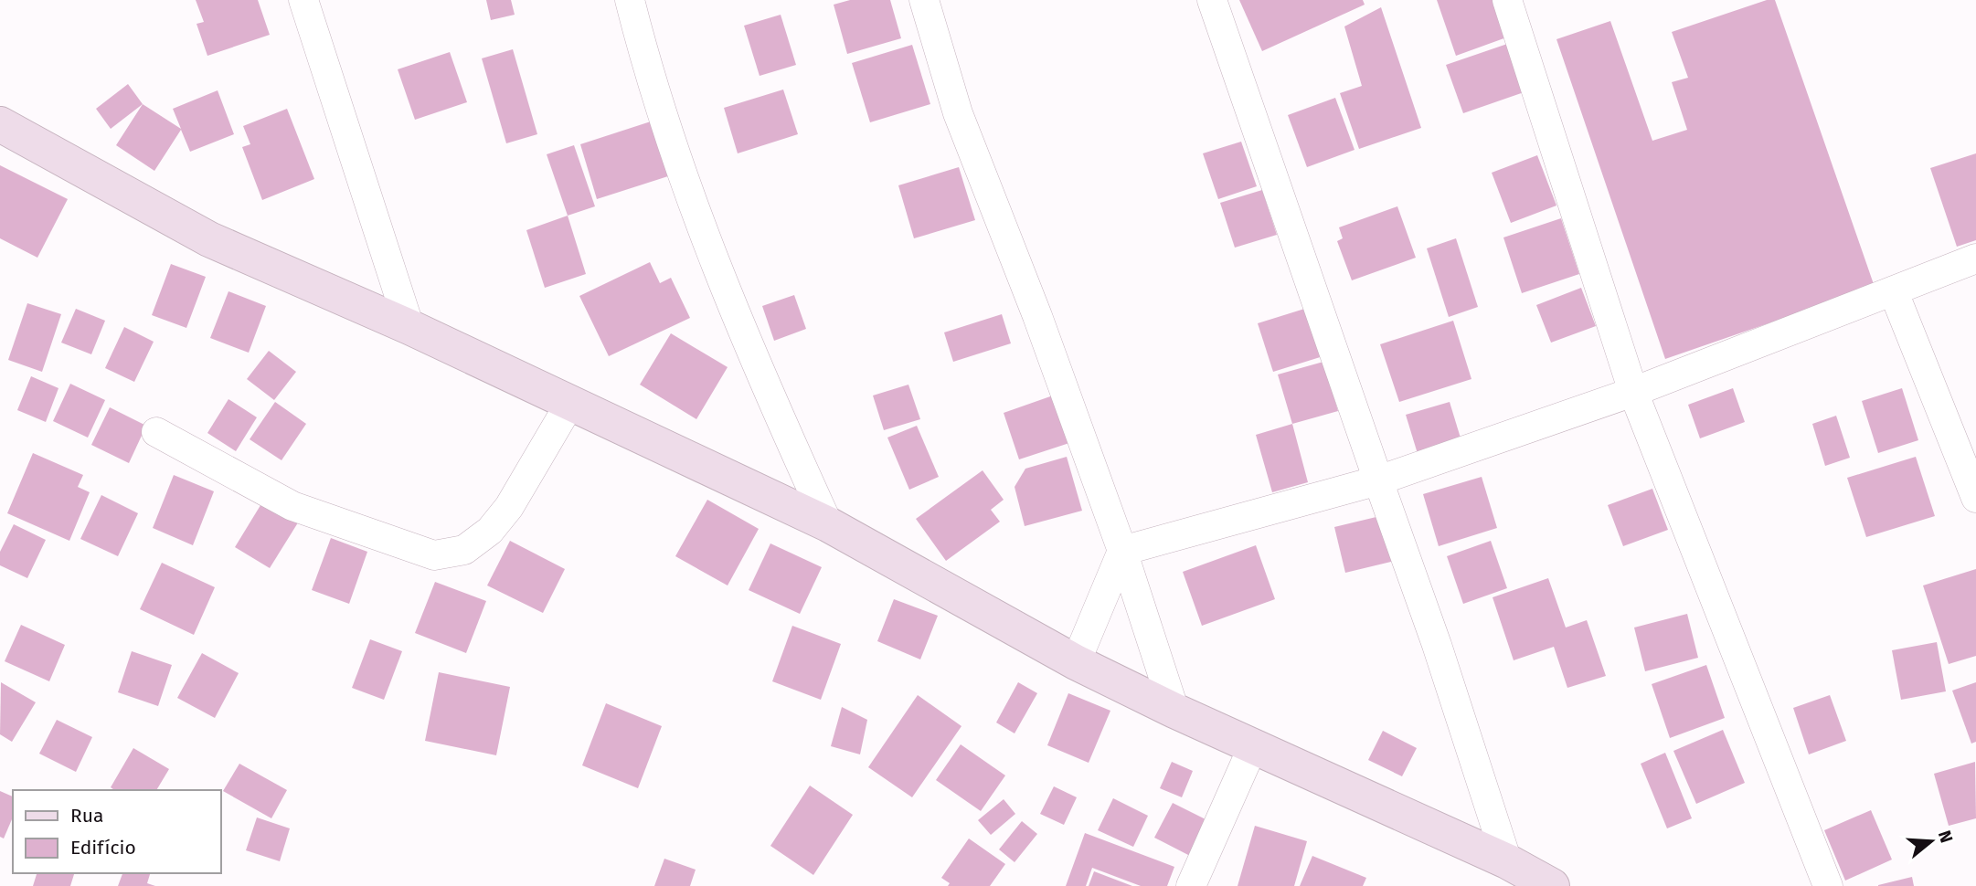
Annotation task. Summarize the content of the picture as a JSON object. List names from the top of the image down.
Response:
{
  "legend": ["Rua", "Edifício"],
  "north": "right"
}
